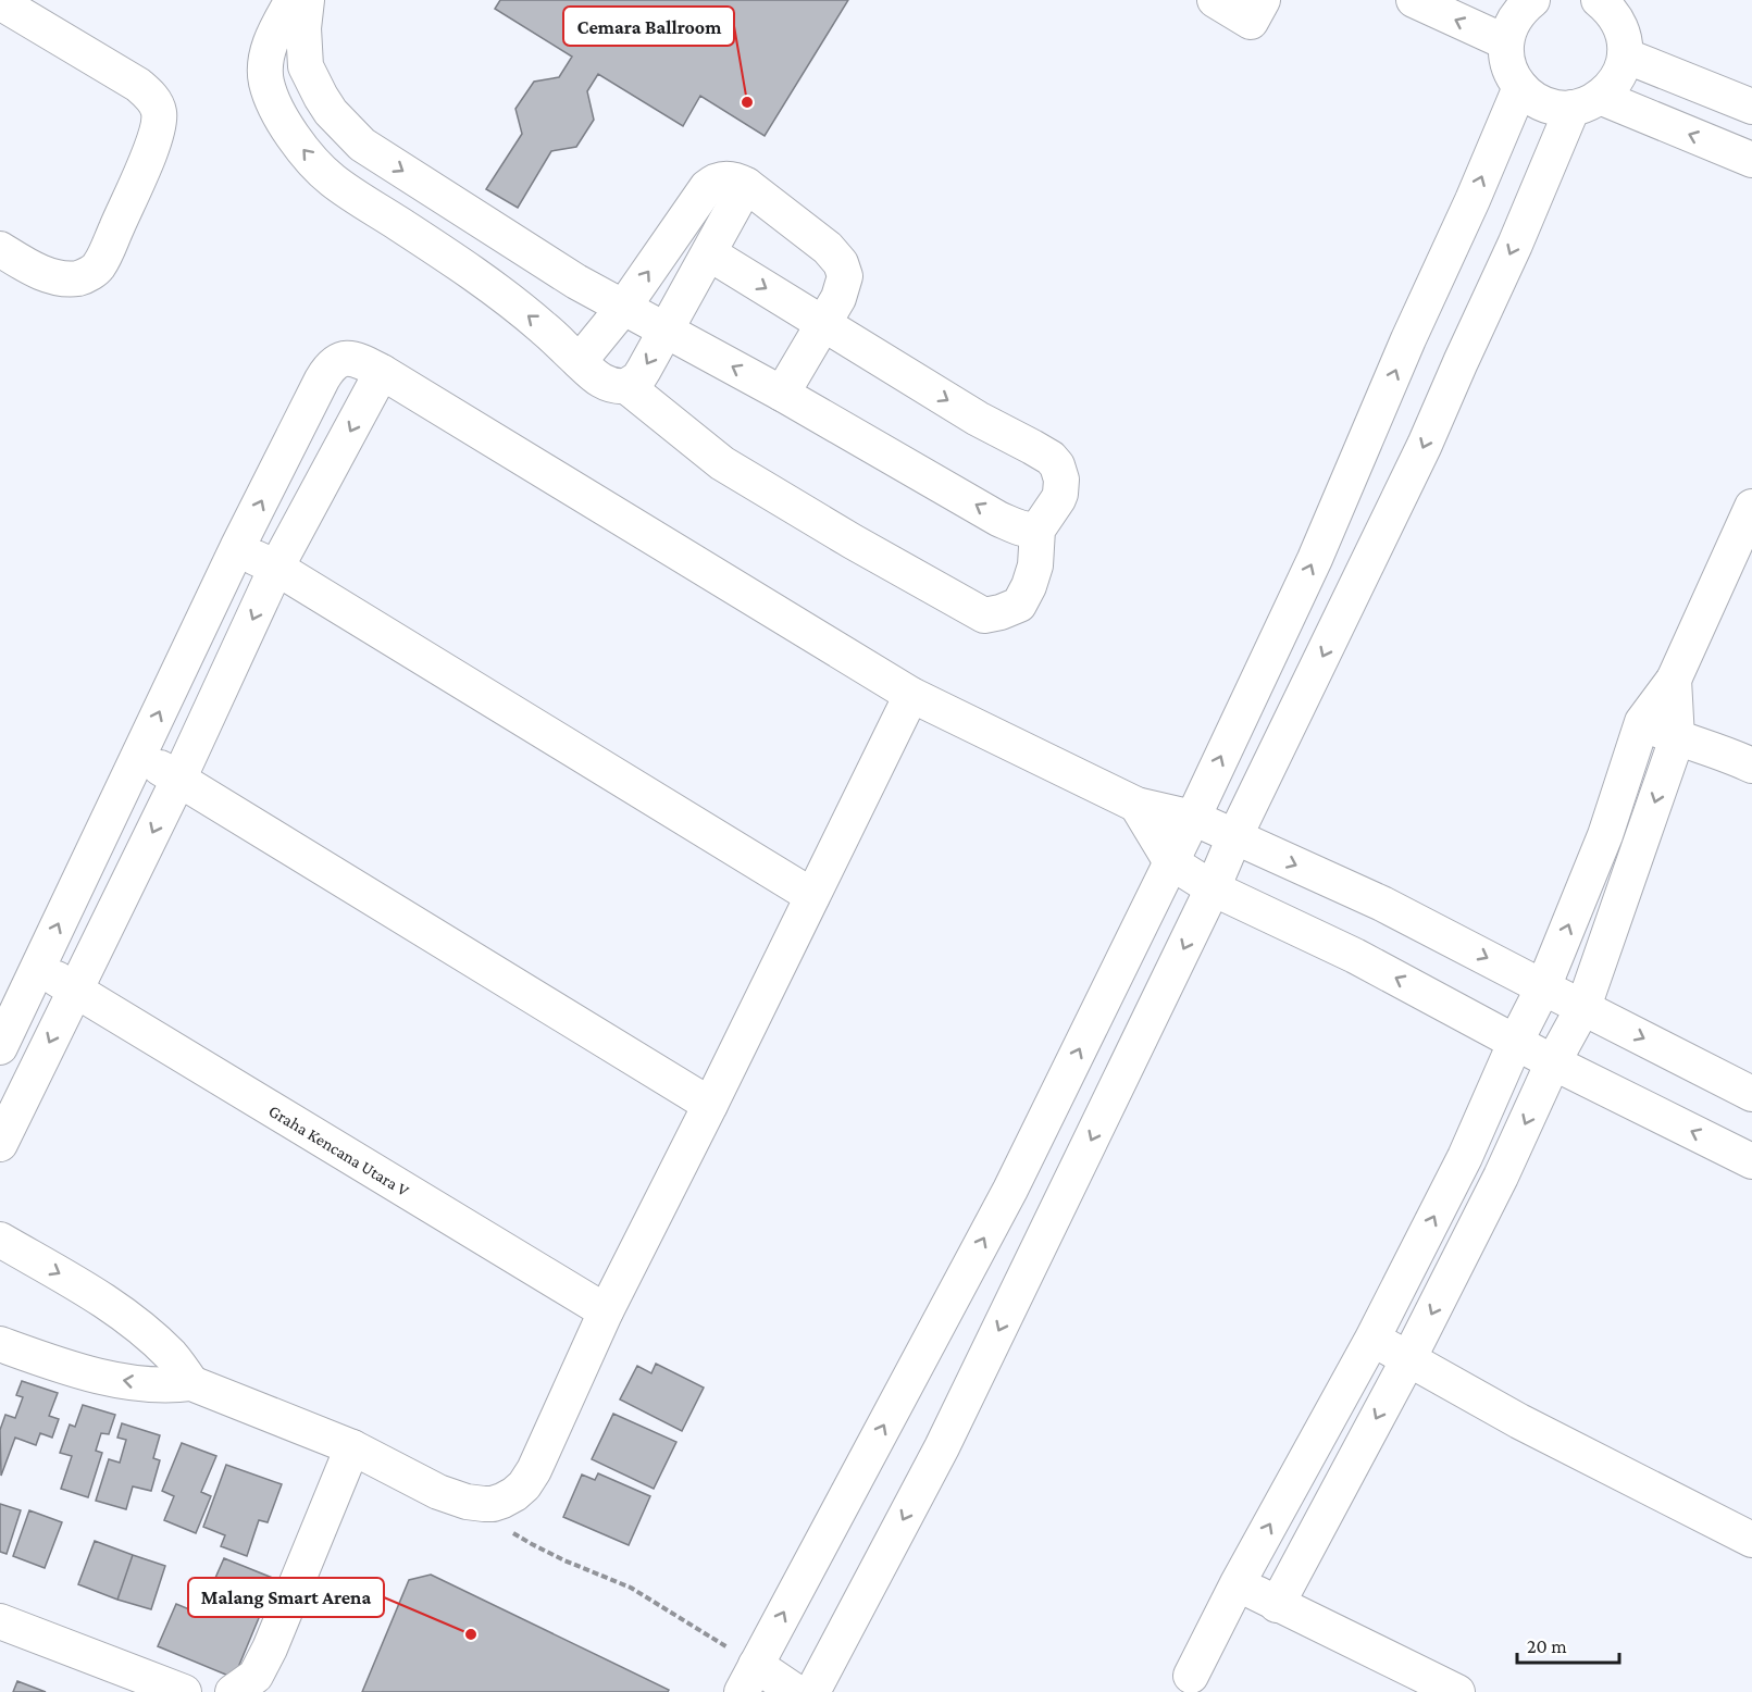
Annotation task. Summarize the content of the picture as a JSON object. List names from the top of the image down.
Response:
{
  "streets": {
    "street": ["Graha Kencana Utara V"]
  },
  "places": ["Cemara Ballroom", "Malang Smart Arena"],
  "scale_bar": "20 m"
}
